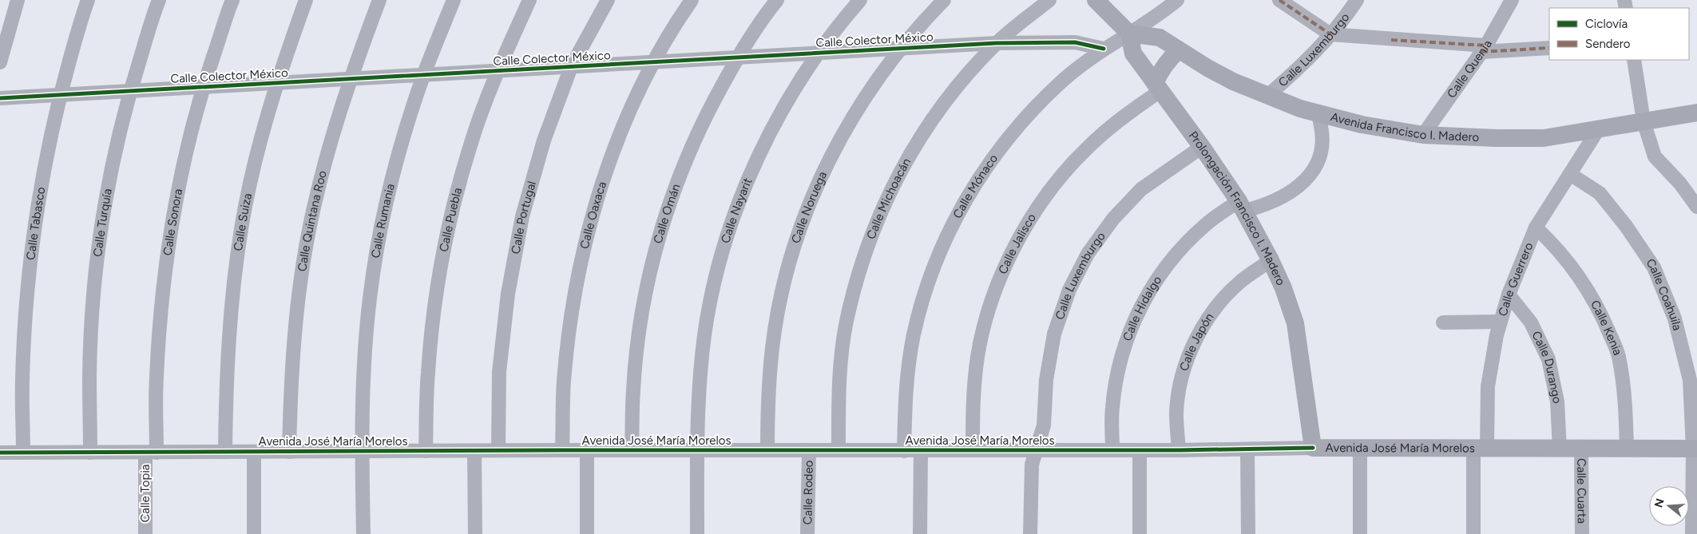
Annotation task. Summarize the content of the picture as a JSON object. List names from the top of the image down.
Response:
{
  "streets": {
    "main road": ["Avenida Francisco I. Madero", "Prolongación Francisco I. Madero", "Avenida José María Morelos"],
    "street": [
      "Calle Colector México",
      "Calle Luxemburgo",
      "Calle Quenia",
      "Calle Mónaco",
      "Calle Michoacán",
      "Calle Noruega",
      "Calle Nayarit",
      "Calle Omán",
      "Calle Oaxaca",
      "Calle Portugal",
      "Calle Puebla",
      "Calle Rumania",
      "Calle Suiza",
      "Calle Quintana Roo",
      "Calle Turquía",
      "Calle Sonora",
      "Calle Tabasco",
      "Calle Jalisco",
      "Calle Guerrero",
      "Calle Coahuila",
      "Calle Hidalgo",
      "Calle Kenia",
      "Calle Japón",
      "Calle Durango",
      "Calle Cuarta",
      "Calle Rodeo",
      "Calle Topia"
    ]
  },
  "crossings": [
    ["Calle Colector México", "Calle Mónaco"],
    ["Calle Colector México", "Calle Michoacán"],
    ["Calle Colector México", "Calle Noruega"],
    ["Calle Colector México", "Calle Nayarit"],
    ["Calle Colector México", "Calle Omán"],
    ["Calle Colector México", "Calle Oaxaca"],
    ["Calle Colector México", "Calle Portugal"],
    ["Calle Colector México", "Calle Puebla"],
    ["Calle Colector México", "Calle Rumania"],
    ["Calle Colector México", "Calle Suiza"],
    ["Calle Colector México", "Calle Quintana Roo"],
    ["Calle Colector México", "Calle Turquía"],
    ["Calle Colector México", "Calle Sonora"],
    ["Calle Colector México", "Calle Tabasco"],
    ["Calle Luxemburgo", "Avenida Francisco I. Madero"],
    ["Calle Luxemburgo", "Prolongación Francisco I. Madero"],
    ["Calle Luxemburgo", "Avenida José María Morelos"],
    ["Calle Quenia", "Avenida Francisco I. Madero"],
    ["Avenida Francisco I. Madero", "Calle Mónaco"],
    ["Avenida Francisco I. Madero", "Prolongación Francisco I. Madero"],
    ["Avenida Francisco I. Madero", "Calle Guerrero"],
    ["Calle Mónaco", "Prolongación Francisco I. Madero"],
    ["Calle Mónaco", "Avenida José María Morelos"],
    ["Calle Michoacán", "Avenida José María Morelos"],
    ["Calle Noruega", "Avenida José María Morelos"],
    ["Prolongación Francisco I. Madero", "Calle Jalisco"],
    ["Prolongación Francisco I. Madero", "Calle Hidalgo"],
    ["Prolongación Francisco I. Madero", "Calle Japón"],
    ["Prolongación Francisco I. Madero", "Avenida José María Morelos"],
    ["Calle Nayarit", "Avenida José María Morelos"],
    ["Calle Omán", "Avenida José María Morelos"],
    ["Calle Oaxaca", "Avenida José María Morelos"],
    ["Calle Portugal", "Avenida José María Morelos"],
    ["Calle Puebla", "Avenida José María Morelos"],
    ["Calle Rumania", "Avenida José María Morelos"],
    ["Calle Suiza", "Avenida José María Morelos"],
    ["Calle Quintana Roo", "Avenida José María Morelos"],
    ["Calle Turquía", "Avenida José María Morelos"],
    ["Calle Sonora", "Avenida José María Morelos"],
    ["Calle Sonora", "Calle Topia"],
    ["Calle Tabasco", "Avenida José María Morelos"],
    ["Calle Jalisco", "Avenida José María Morelos"],
    ["Calle Guerrero", "Calle Coahuila"],
    ["Calle Guerrero", "Calle Kenia"],
    ["Calle Guerrero", "Calle Durango"],
    ["Calle Guerrero", "Avenida José María Morelos"],
    ["Calle Coahuila", "Avenida José María Morelos"],
    ["Calle Hidalgo", "Avenida José María Morelos"],
    ["Calle Kenia", "Avenida José María Morelos"],
    ["Calle Japón", "Avenida José María Morelos"],
    ["Calle Durango", "Avenida José María Morelos"],
    ["Avenida José María Morelos", "Calle Cuarta"],
    ["Avenida José María Morelos", "Calle Rodeo"],
    ["Avenida José María Morelos", "Calle Topia"]
  ],
  "legend": ["Ciclovía", "Sendero"],
  "north": "left"
}
